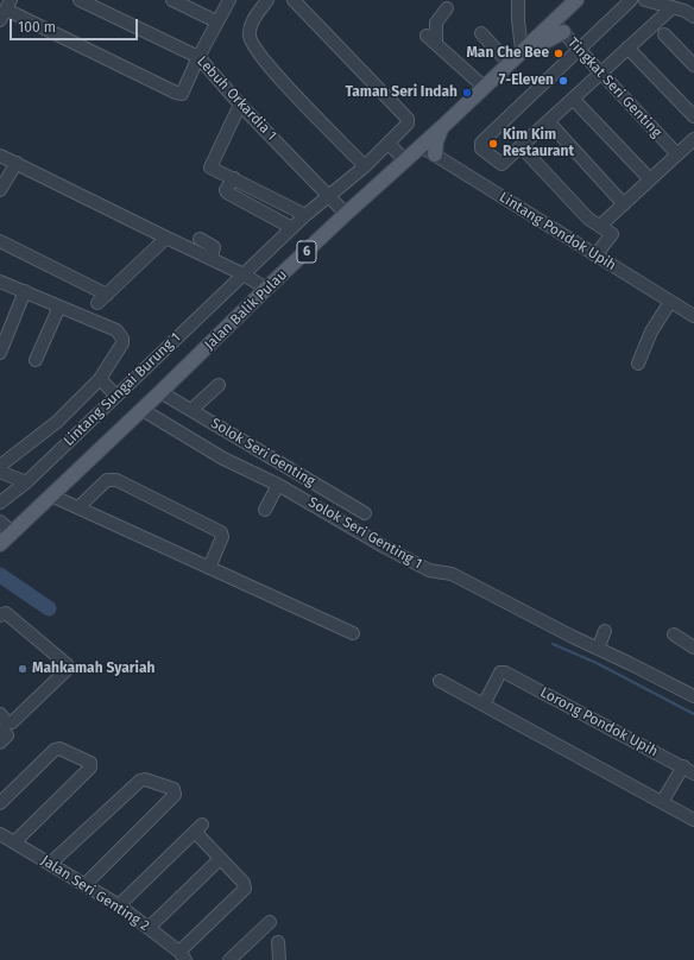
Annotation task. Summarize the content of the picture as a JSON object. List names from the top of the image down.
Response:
{
  "streets": {
    "main road": ["6", "Jalan Balik Pulau"],
    "street": [
      "Tingkat Seri Genting",
      "Lebuh Orkardia 1",
      "Lintang Pondok Upih",
      "Lintang Sungai Burung 1",
      "Solok Seri Genting",
      "Solok Seri Genting 1",
      "Lorong Pondok Upih",
      "Jalan Seri Genting 2"
    ]
  },
  "crossings": [
    ["Tingkat Seri Genting", "Jalan Balik Pulau"],
    ["Lebuh Orkardia 1", "Jalan Balik Pulau"],
    ["Lebuh Orkardia 1", "Lintang Sungai Burung 1"],
    ["Lintang Pondok Upih", "Jalan Balik Pulau"],
    ["Jalan Balik Pulau", "Solok Seri Genting"],
    ["Jalan Balik Pulau", "Solok Seri Genting 1"]
  ],
  "places": [
    "Man Che Bee",
    "7-Eleven",
    "Taman Seri Indah",
    "Kim Kim Restaurant",
    "Mahkamah Syariah"
  ],
  "scale_bar": "100 m"
}
